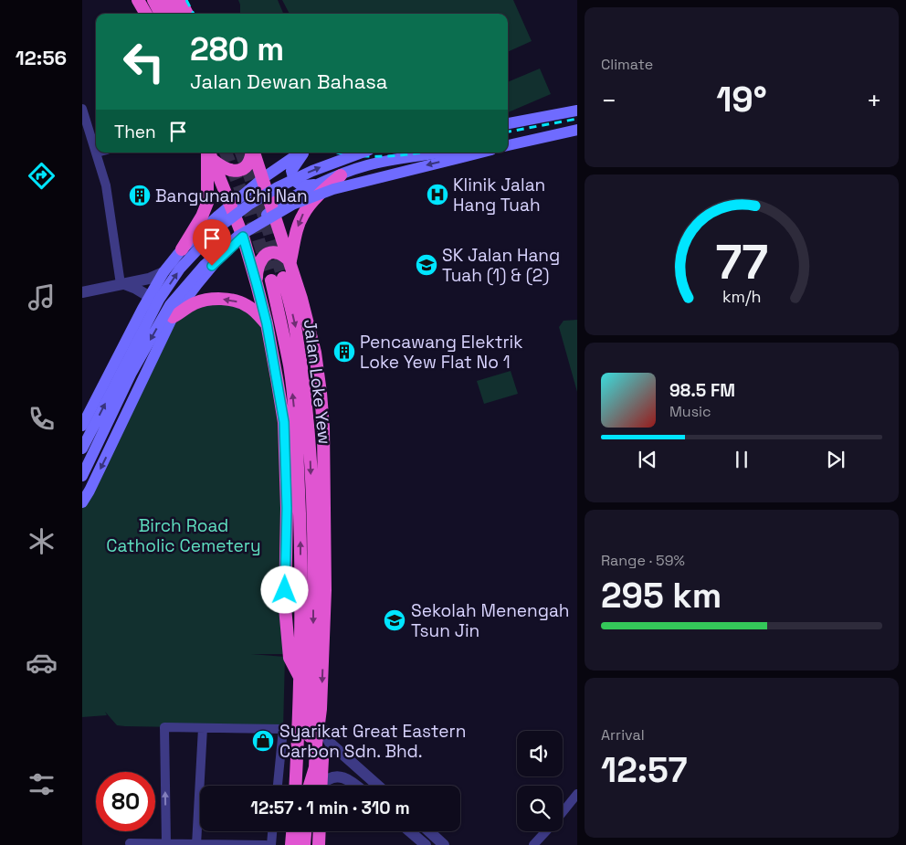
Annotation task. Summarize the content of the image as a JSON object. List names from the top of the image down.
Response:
{
  "streets": {
    "highway": ["Jalan Loke Yew"]
  },
  "parks": ["Birch Road Catholic Cemetery"],
  "places": {
    "hospital": ["Klinik Jalan Hang Tuah"],
    "building": ["Bangunan Chi Nan", "Pencawang Elektrik Loke Yew Flat No 1"],
    "school or university": ["SK Jalan Hang Tuah (1) & (2)", "Sekolah Menengah Tsun Jin"],
    "shop": ["Syarikat Great Eastern Carbon Sdn. Bhd."]
  },
  "page": {
    "tabs": "12:56",
    "tile": [
      "Climate",
      ["Range · 59%", "295 km"],
      ["Arrival", "12:57"]
    ],
    "turn": ["280 m", "Jalan Dewan Bahasa"],
    "heat": ["−", "19°", "+"],
    "then": "Then",
    "song": ["98.5 FM", "Music"],
    "limit": "80",
    "trip": "12:57 · 1 min · 310 m",
    "gauge": ["77", "km/h"]
  }
}
